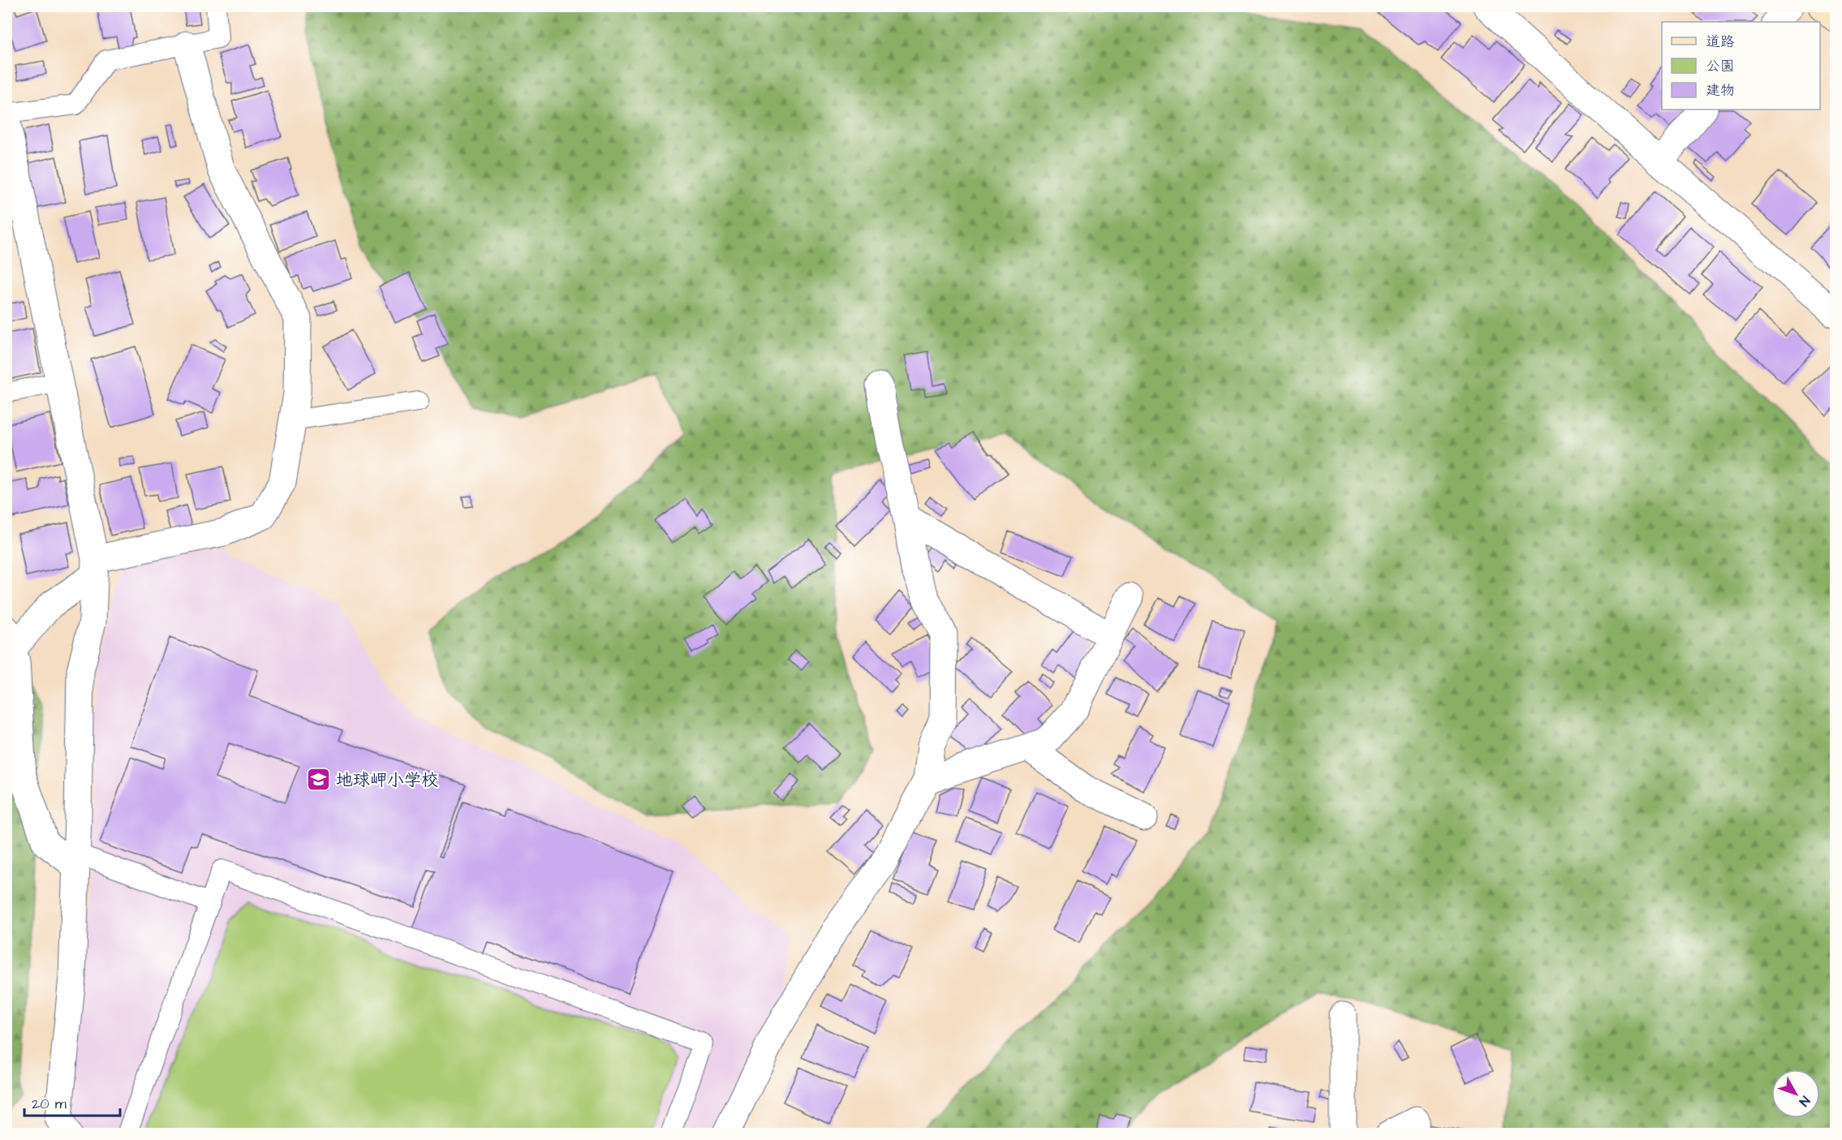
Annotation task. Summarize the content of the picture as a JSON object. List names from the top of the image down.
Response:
{
  "places": {
    "school or university": ["地球岬小学校"]
  },
  "legend": ["道路", "公園", "建物"],
  "scale_bar": "20 m",
  "north": "bottom right"
}
